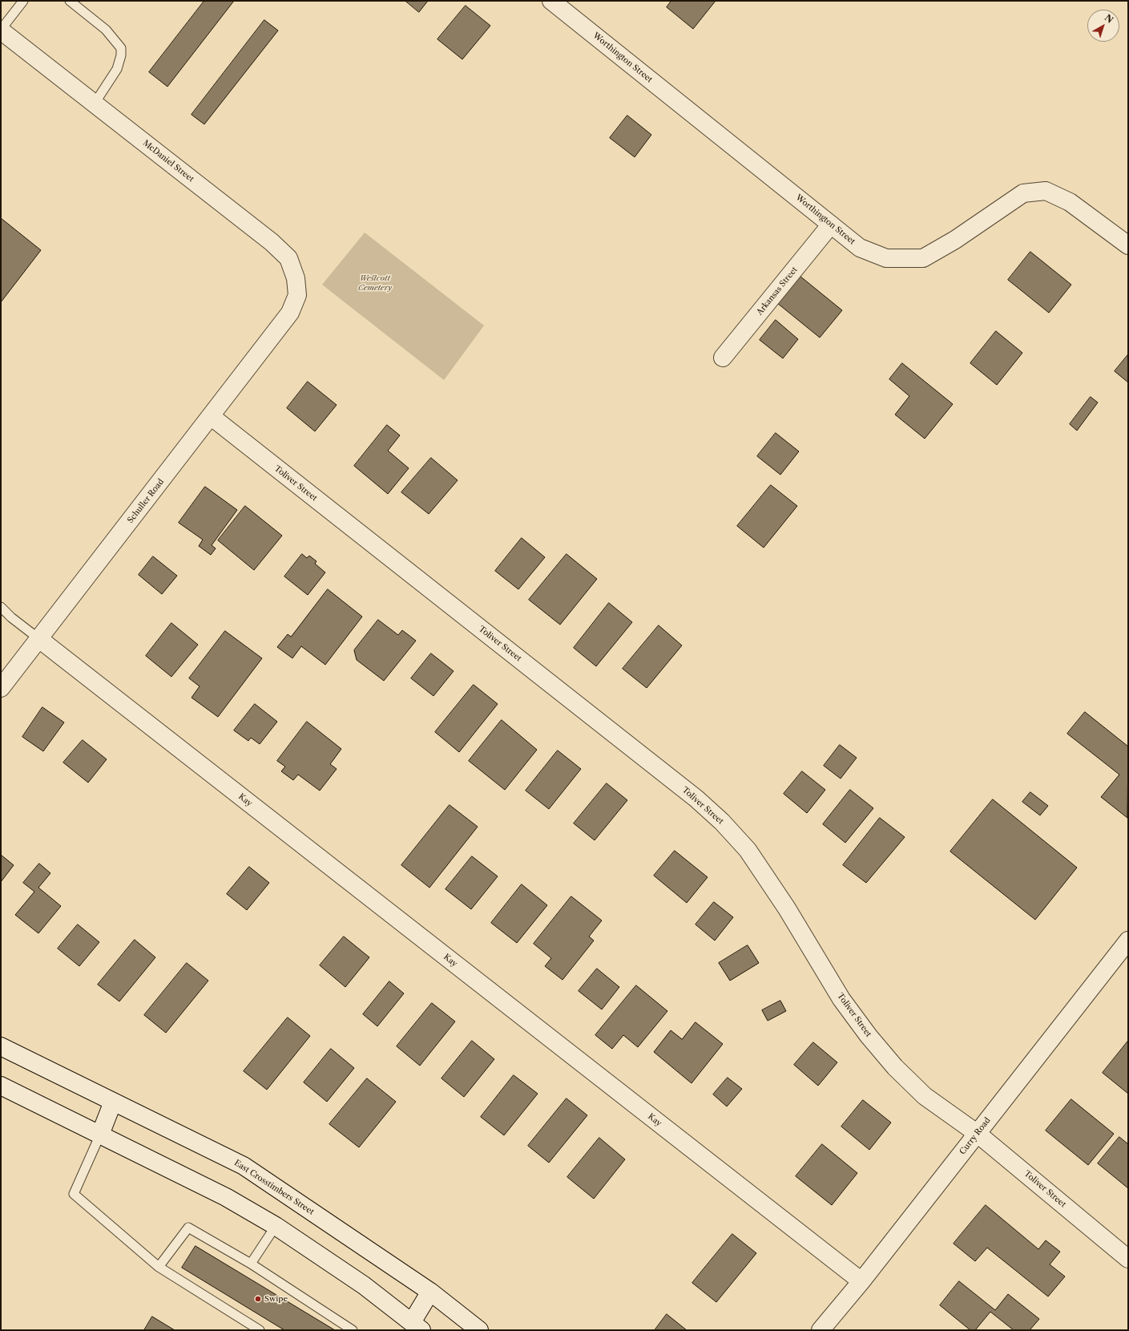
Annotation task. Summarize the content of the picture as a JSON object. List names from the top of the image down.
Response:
{
  "streets": {
    "street": [
      "Worthington Street",
      "McDaniel Street",
      "Arkansas Street",
      "Toliver Street",
      "Schuller Road",
      "Kay",
      "Curry Road",
      "East Crosstimbers Street"
    ]
  },
  "crossings": [
    ["Worthington Street", "Arkansas Street"],
    ["McDaniel Street", "Schuller Road"],
    ["Toliver Street", "Schuller Road"],
    ["Toliver Street", "Curry Road"],
    ["Schuller Road", "Kay"],
    ["Kay", "Curry Road"]
  ],
  "parks": ["Westcott Cemetery"],
  "places": ["Swipe"],
  "north": "top right"
}
